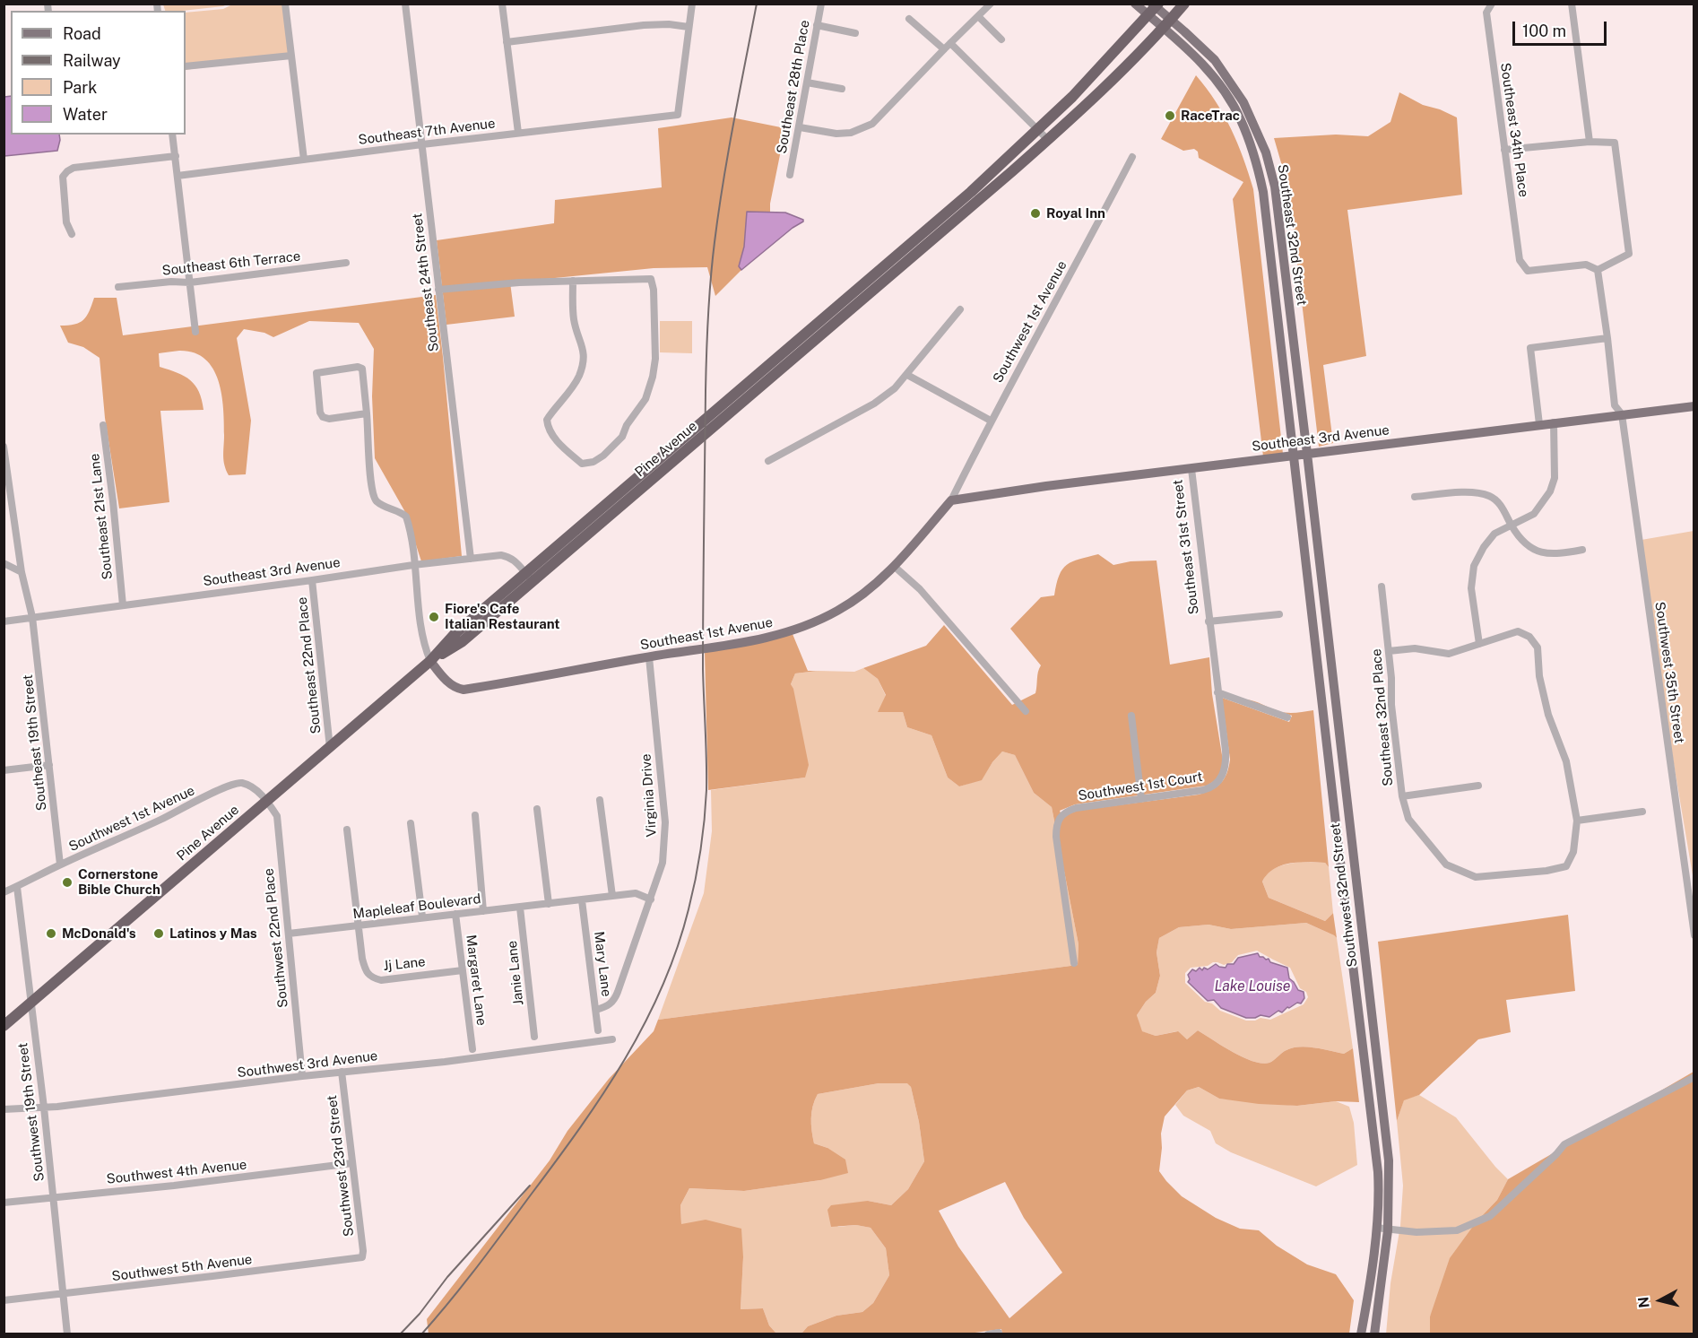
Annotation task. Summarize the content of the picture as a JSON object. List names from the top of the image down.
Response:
{
  "streets": {
    "highway": ["Pine Avenue"],
    "main road": [
      "Southeast 32nd Street",
      "Southeast 3rd Avenue",
      "Southeast 1st Avenue",
      "Southwest 32nd Street"
    ],
    "street": [
      "Southeast 28th Place",
      "Southeast 34th Place",
      "Southeast 7th Avenue",
      "Southeast 6th Terrace",
      "Southeast 24th Street",
      "Southwest 1st Avenue",
      "Southeast 21st Lane",
      "Southeast 31st Street",
      "Southeast 22nd Place",
      "Southwest 35th Street",
      "Southeast 32nd Place",
      "Southeast 19th Street",
      "Southwest 1st Court",
      "Virginia Drive",
      "Mapleleaf Boulevard",
      "Southwest 22nd Place",
      "Jj Lane",
      "Mary Lane",
      "Janie Lane",
      "Margaret Lane",
      "Southwest 3rd Avenue",
      "Southwest 19th Street",
      "Southwest 23rd Street",
      "Southwest 4th Avenue",
      "Southwest 5th Avenue"
    ]
  },
  "crossings": [
    ["Southeast 34th Place", "Southwest 35th Street"],
    ["Southeast 7th Avenue", "Southeast 24th Street"],
    ["Southeast 32nd Street", "Southeast 3rd Avenue"],
    ["Southeast 32nd Street", "Southwest 32nd Street"],
    ["Southeast 24th Street", "Southeast 3rd Avenue"],
    ["Southwest 1st Avenue", "Southeast 3rd Avenue"],
    ["Southwest 1st Avenue", "Pine Avenue"],
    ["Southwest 1st Avenue", "Southeast 1st Avenue"],
    ["Southwest 1st Avenue", "Southeast 19th Street"],
    ["Southwest 1st Avenue", "Southwest 22nd Place"],
    ["Southwest 1st Avenue", "Southwest 19th Street"],
    ["Southeast 3rd Avenue", "Pine Avenue"],
    ["Southeast 3rd Avenue", "Southeast 21st Lane"],
    ["Southeast 3rd Avenue", "Southeast 31st Street"],
    ["Southeast 3rd Avenue", "Southeast 1st Avenue"],
    ["Southeast 3rd Avenue", "Southeast 22nd Place"],
    ["Southeast 3rd Avenue", "Southwest 35th Street"],
    ["Southeast 3rd Avenue", "Southeast 19th Street"],
    ["Southeast 3rd Avenue", "Southwest 32nd Street"],
    ["Pine Avenue", "Southeast 1st Avenue"],
    ["Pine Avenue", "Southeast 22nd Place"],
    ["Pine Avenue", "Southwest 22nd Place"],
    ["Pine Avenue", "Southwest 19th Street"],
    ["Southeast 31st Street", "Southwest 1st Court"],
    ["Southeast 1st Avenue", "Virginia Drive"],
    ["Virginia Drive", "Mapleleaf Boulevard"],
    ["Virginia Drive", "Mary Lane"],
    ["Mapleleaf Boulevard", "Southwest 22nd Place"],
    ["Mapleleaf Boulevard", "Jj Lane"],
    ["Mapleleaf Boulevard", "Mary Lane"],
    ["Mapleleaf Boulevard", "Janie Lane"],
    ["Mapleleaf Boulevard", "Margaret Lane"],
    ["Southwest 22nd Place", "Southwest 3rd Avenue"],
    ["Jj Lane", "Margaret Lane"],
    ["Southwest 3rd Avenue", "Southwest 19th Street"],
    ["Southwest 3rd Avenue", "Southwest 23rd Street"],
    ["Southwest 19th Street", "Southwest 4th Avenue"],
    ["Southwest 19th Street", "Southwest 5th Avenue"],
    ["Southwest 23rd Street", "Southwest 4th Avenue"],
    ["Southwest 23rd Street", "Southwest 5th Avenue"]
  ],
  "water": ["Lake Louise"],
  "places": [
    "RaceTrac",
    "Royal Inn",
    "Fiore's Cafe Italian Restaurant",
    "Cornerstone Bible Church",
    "McDonald's",
    "Latinos y Mas"
  ],
  "legend": [
    "Road",
    "Railway",
    "Park",
    "Water"
  ],
  "scale_bar": "100 m",
  "north": "left"
}
